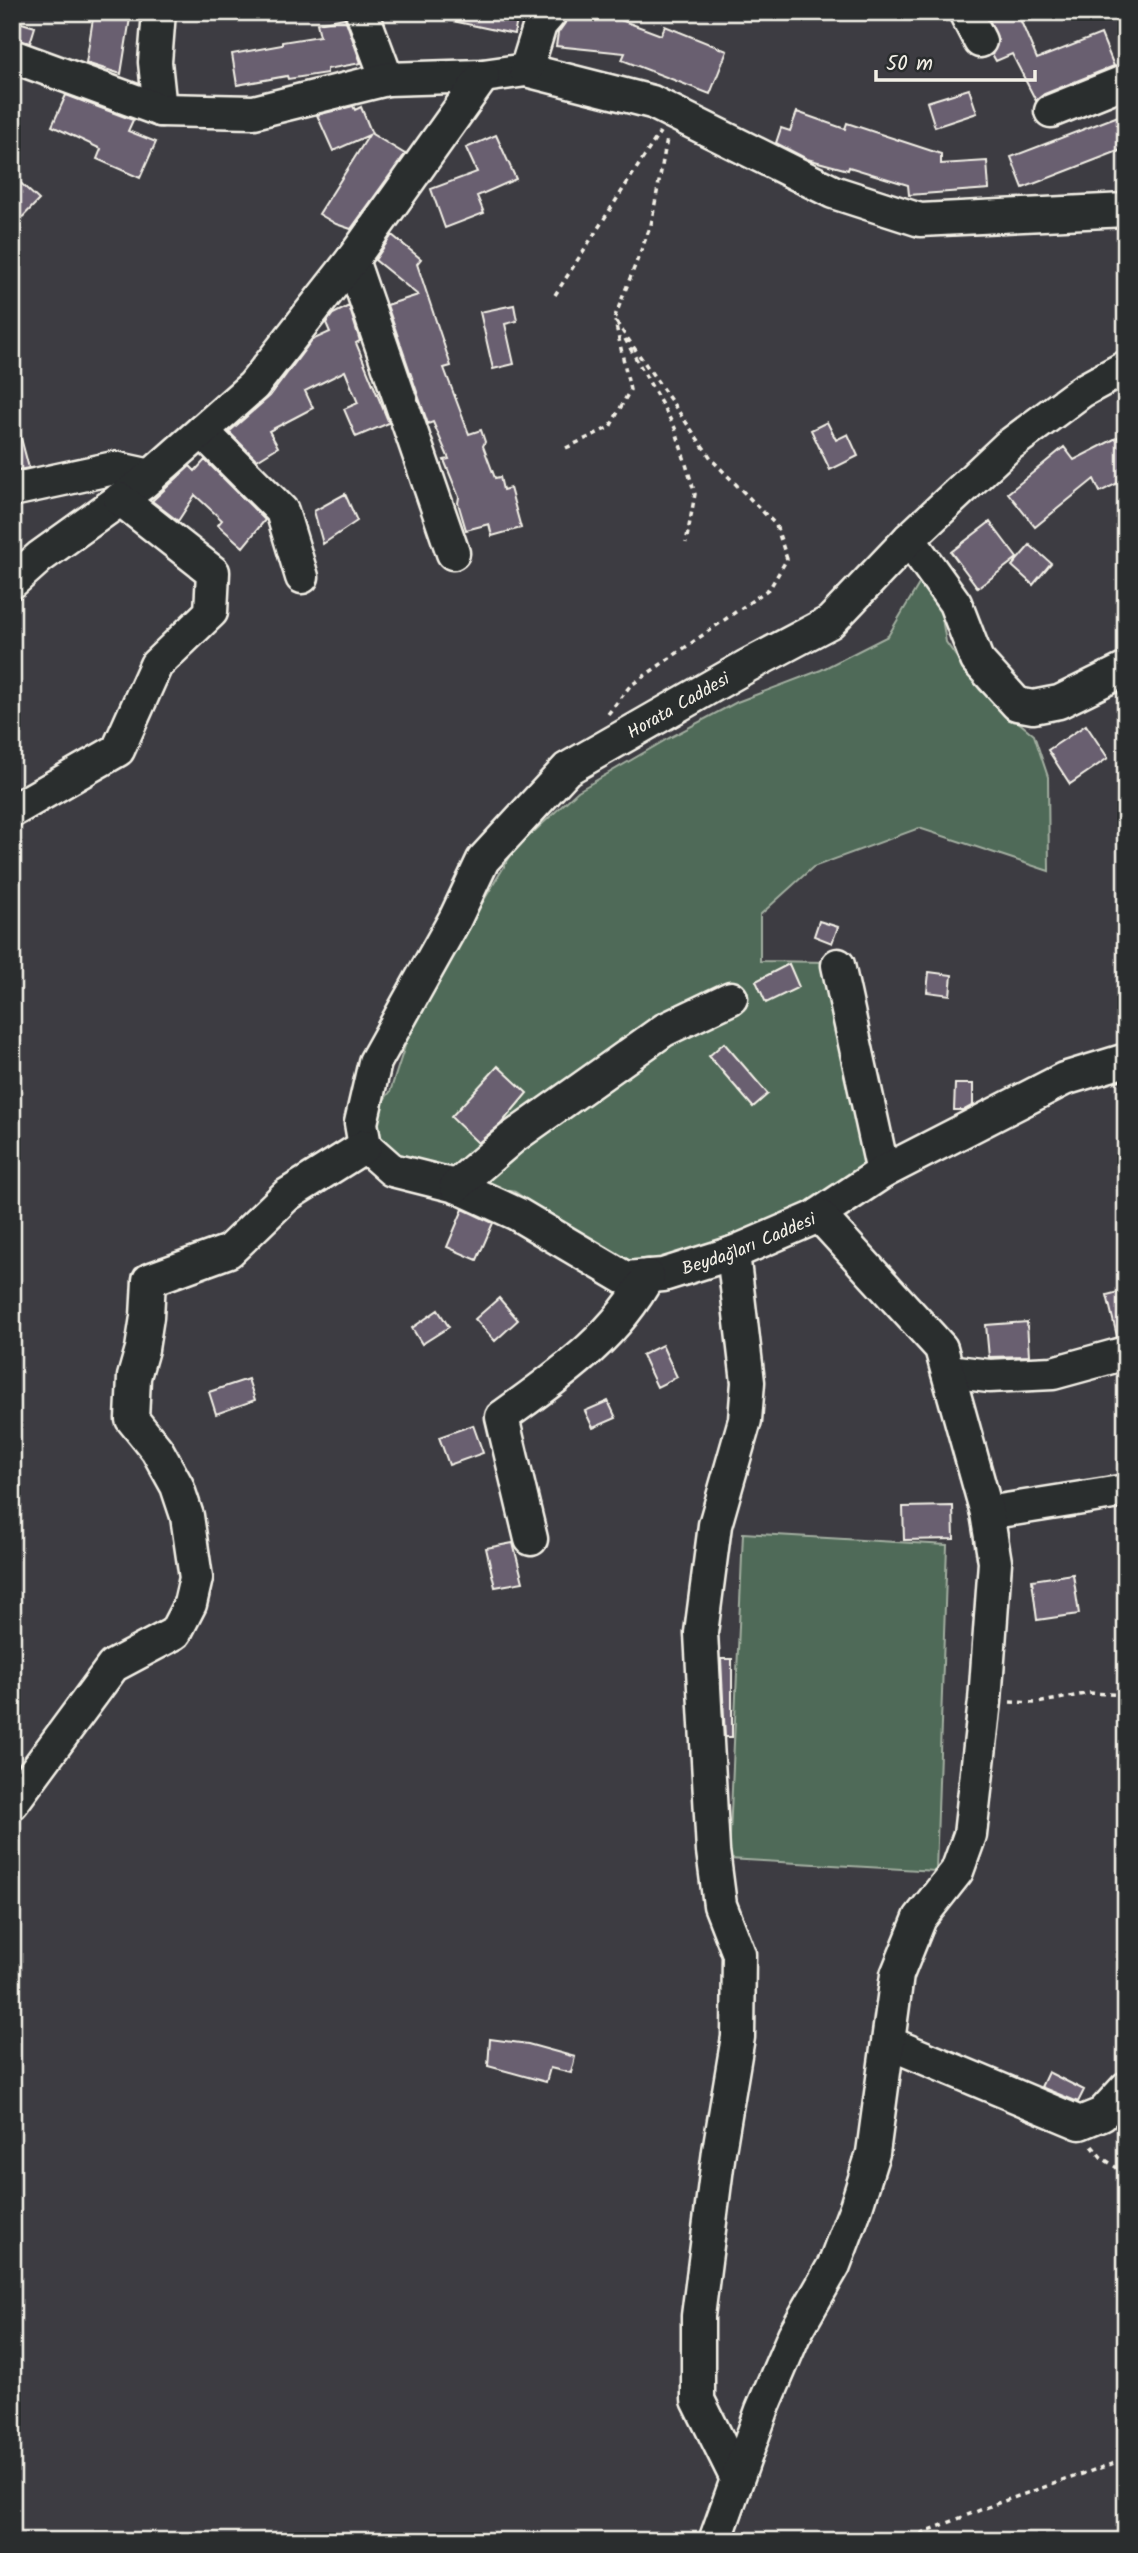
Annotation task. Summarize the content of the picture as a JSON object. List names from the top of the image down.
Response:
{
  "streets": {
    "street": ["Horata Caddesi", "Beydağları Caddesi"]
  },
  "crossings": [
    ["Horata Caddesi", "Beydağları Caddesi"]
  ],
  "scale_bar": "50 m"
}
